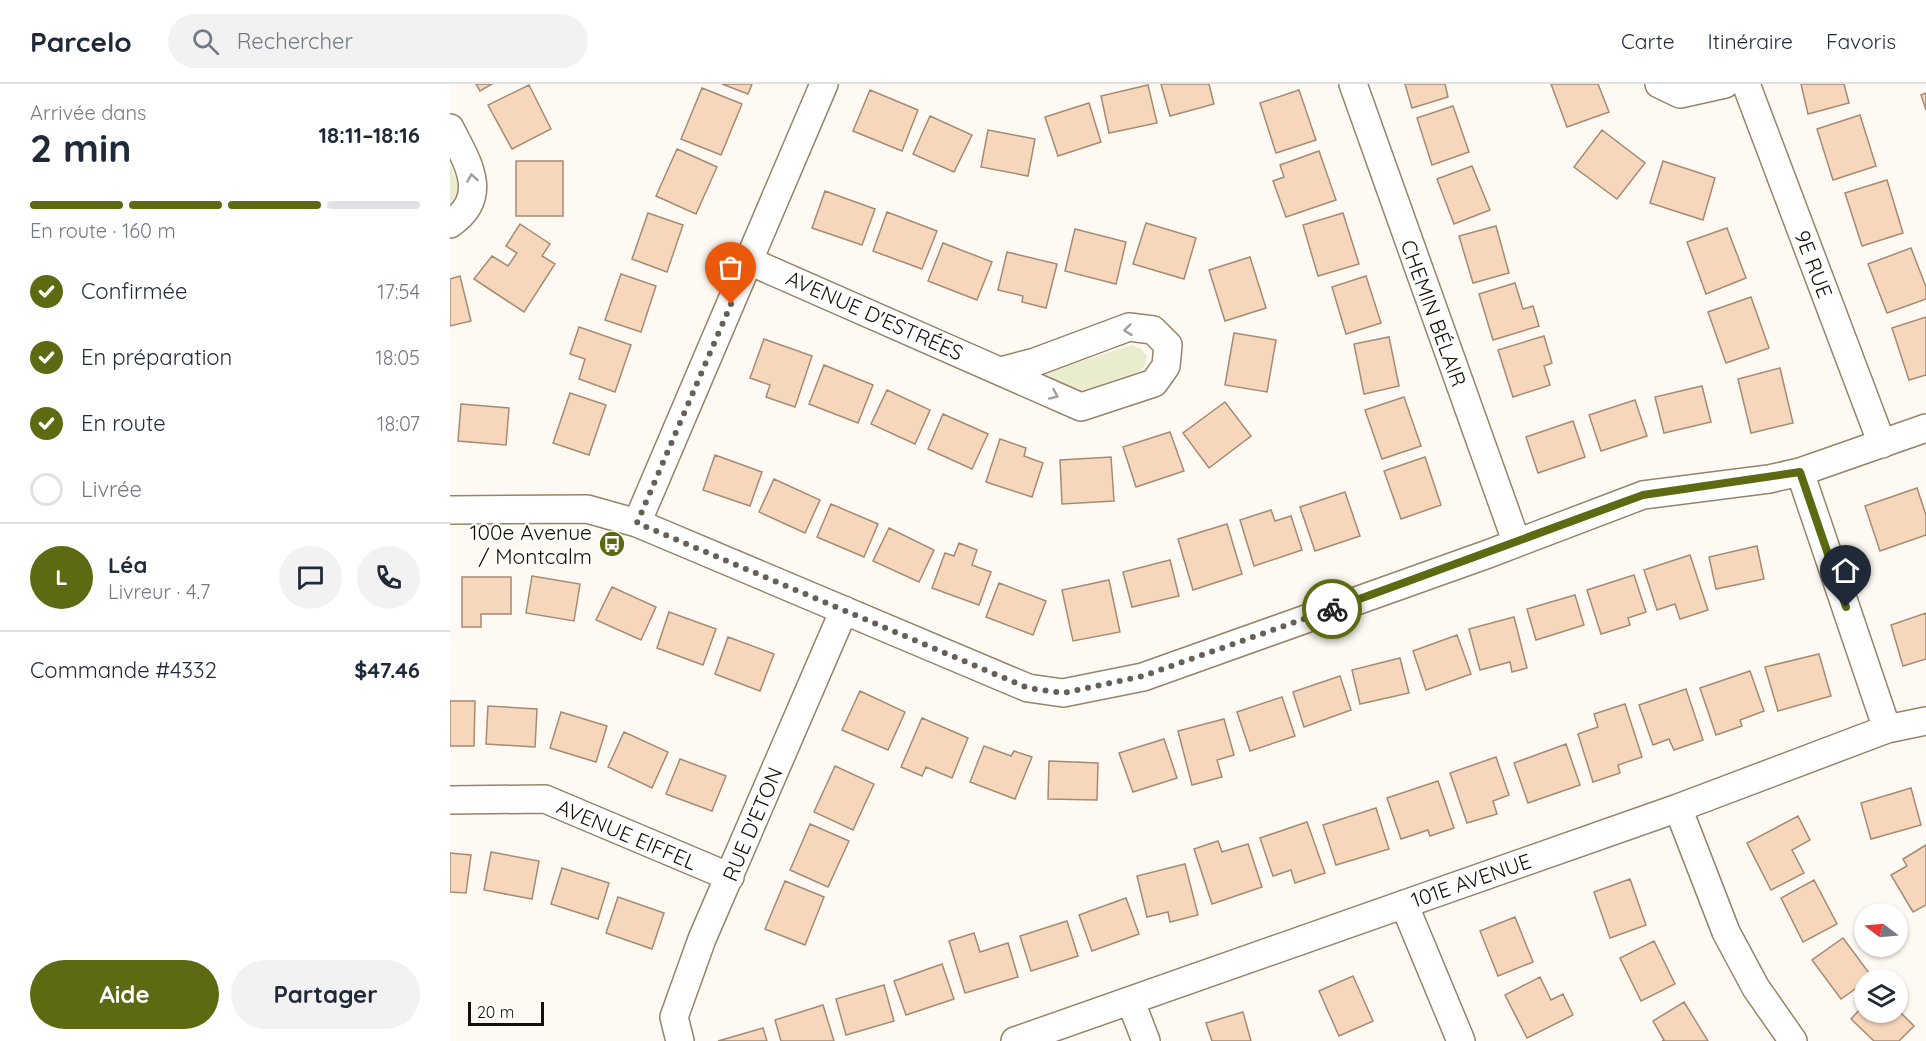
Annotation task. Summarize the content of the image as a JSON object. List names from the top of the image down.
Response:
{
  "streets": {
    "street": [
      "9E RUE",
      "CHEMIN BÉLAIR",
      "AVENUE D'ESTRÉES",
      "RUE D'ETON",
      "AVENUE EIFFEL",
      "101E AVENUE"
    ]
  },
  "crossings": [
    ["RUE D'ETON", "AVENUE EIFFEL"]
  ],
  "places": {
    "bus stop": ["100e Avenue / Montcalm"]
  },
  "scale_bar": "20 m",
  "north": "left",
  "page": {
    "header": "Parcelo",
    "search": "Rechercher",
    "nav": ["Carte", "Itinéraire", "Favoris"],
    "heading": ["2 min", "Arrivée dans", "18:11–18:16"],
    "panel": [
      "Léa",
      "Livreur · 4.7",
      "Commande #4332",
      "$47.46"
    ],
    "bar": "En route · 160 m",
    "list": [
      ["Confirmée", "17:54"],
      ["En préparation", "18:05"],
      ["En route", "18:07"],
      "Livrée"
    ],
    "round": "L",
    "buttons": ["Aide", "Partager"],
    "scale": "20 m"
  }
}
